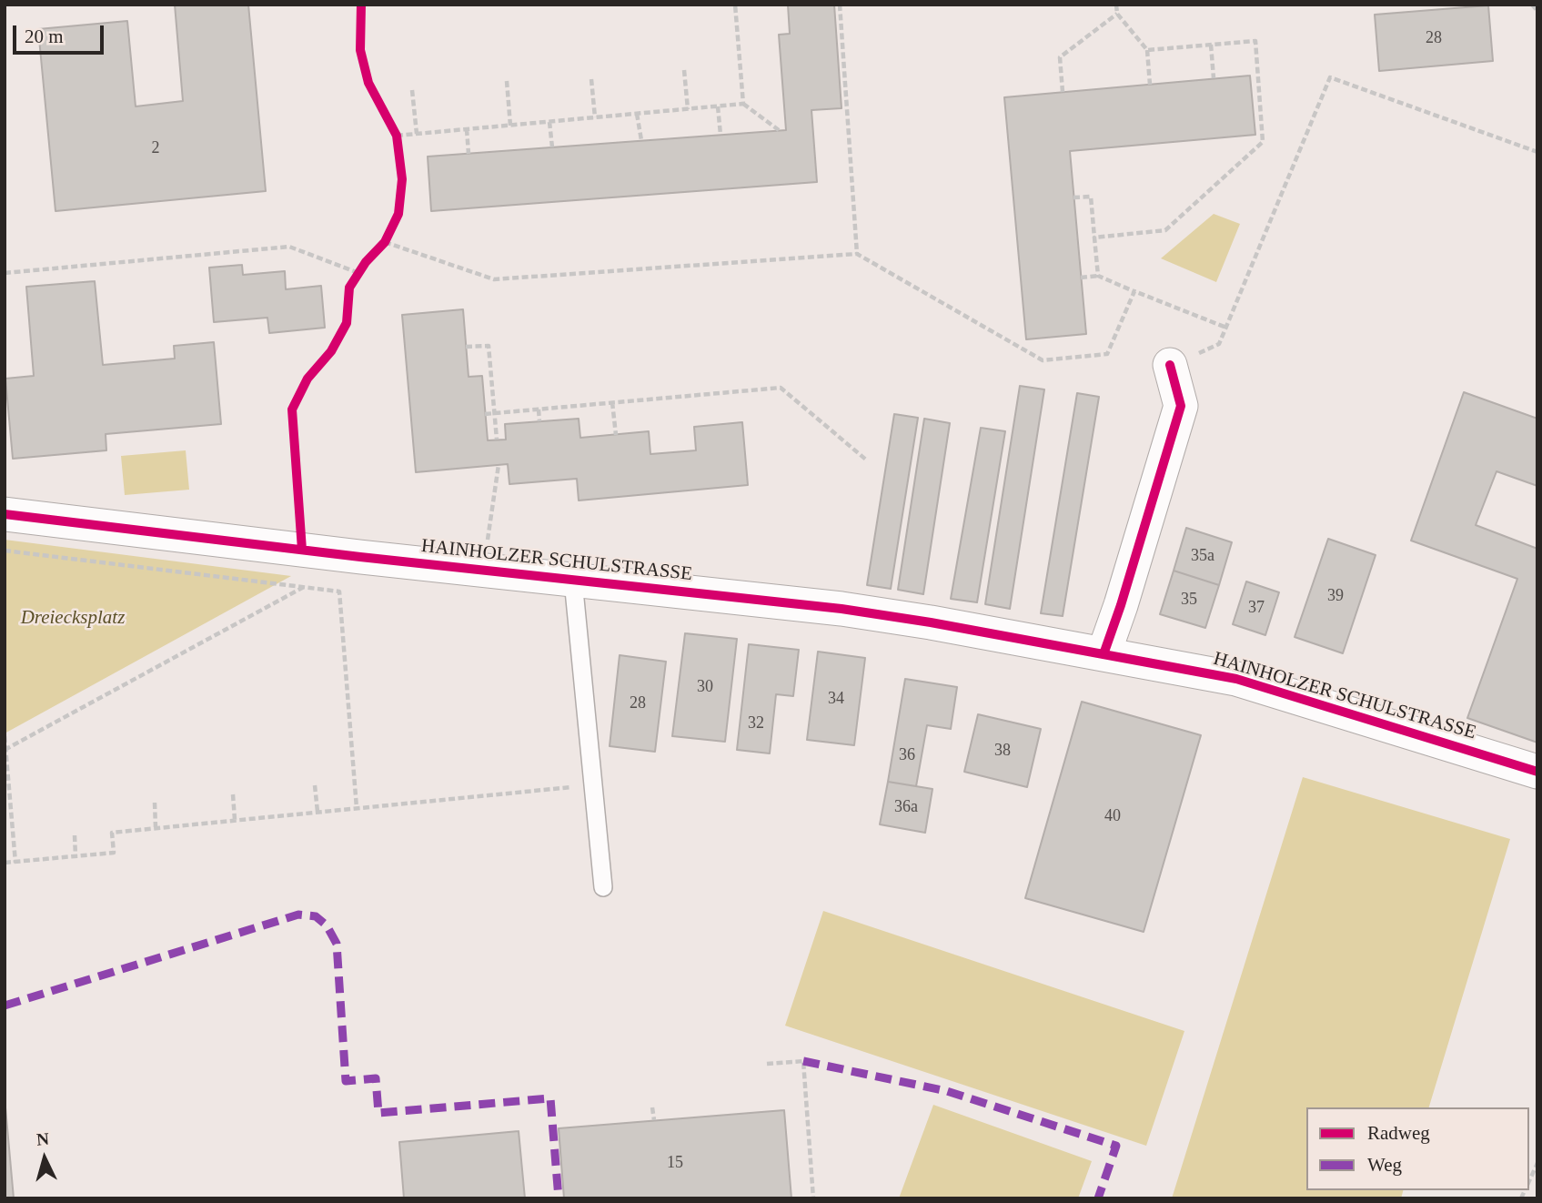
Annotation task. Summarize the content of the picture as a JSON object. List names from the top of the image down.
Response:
{
  "streets": {
    "street": ["HAINHOLZER SCHULSTRASSE"]
  },
  "parks": ["Dreiecksplatz"],
  "house_numbers": [
    "28",
    "2",
    "35a",
    "39",
    "35",
    "37",
    "30",
    "34",
    "28",
    "32",
    "38",
    "36",
    "36a",
    "40",
    "15"
  ],
  "legend": ["Radweg", "Weg"],
  "scale_bar": "20 m",
  "north": "top"
}
